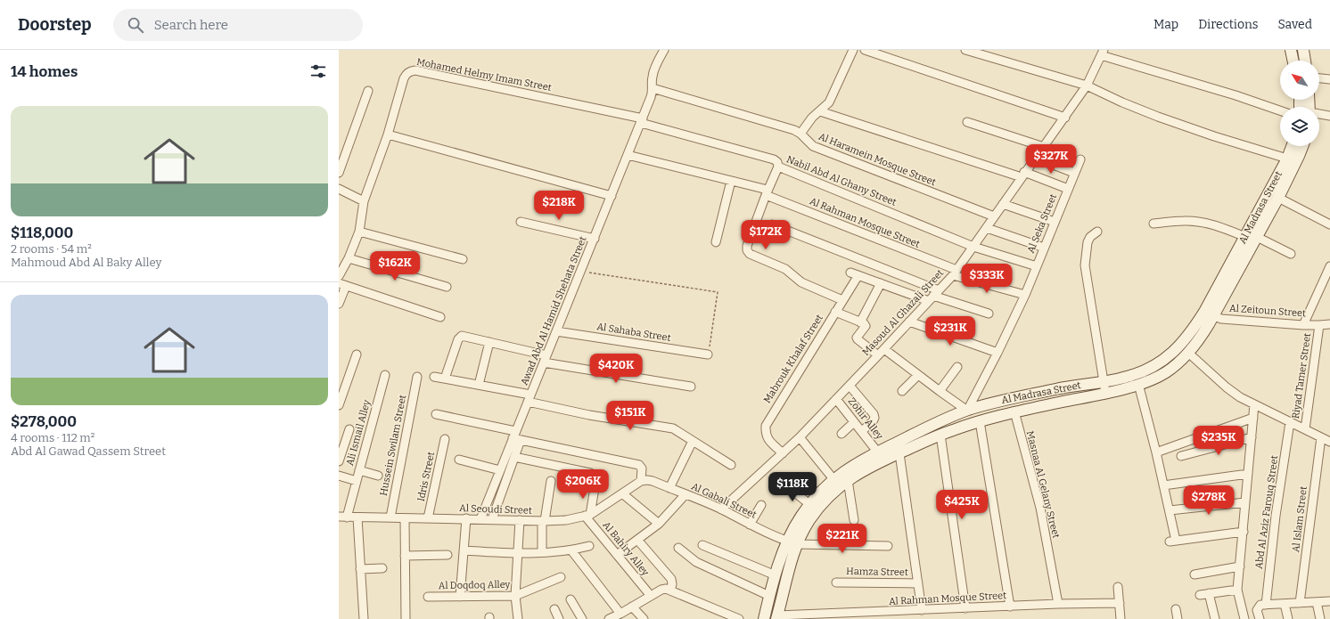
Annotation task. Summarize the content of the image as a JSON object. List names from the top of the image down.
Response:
{
  "streets": {
    "street": [
      "Mohamed Helmy Imam Street",
      "Al Haramein Mosque Street",
      "Nabil Abd Al Ghany Street",
      "Al Madrasa Street",
      "Al Rahman Mosque Street",
      "Al Seka Street",
      "Awad Abd Al Hamid Shehata Street",
      "Al Zeitoun Street",
      "Masoud Al Ghazali Street",
      "Al Sahaba Street",
      "Mabrouk Khalaf Street",
      "Riyad Tamer Street",
      "Zohir Alley",
      "Ali Ismail Alley",
      "Hussein Swilam Street",
      "Idris Street",
      "Masnaa Al Gelany Street",
      "Al Gabali Street",
      "Al Seoudi Street",
      "Abd Al Aziz Farouq Street",
      "Al Islam Street",
      "Al Bahiry Alley",
      "Hamza Street",
      "Al Doqdoq Alley"
    ]
  },
  "crossings": [
    ["Mohamed Helmy Imam Street", "Nabil Abd Al Ghany Street"],
    ["Mohamed Helmy Imam Street", "Awad Abd Al Hamid Shehata Street"],
    ["Al Haramein Mosque Street", "Awad Abd Al Hamid Shehata Street"],
    ["Al Haramein Mosque Street", "Masoud Al Ghazali Street"],
    ["Nabil Abd Al Ghany Street", "Al Seka Street"],
    ["Nabil Abd Al Ghany Street", "Awad Abd Al Hamid Shehata Street"],
    ["Nabil Abd Al Ghany Street", "Masoud Al Ghazali Street"],
    ["Al Madrasa Street", "Al Rahman Mosque Street"],
    ["Al Madrasa Street", "Al Seka Street"],
    ["Al Madrasa Street", "Al Zeitoun Street"],
    ["Al Madrasa Street", "Zohir Alley"],
    ["Al Madrasa Street", "Masnaa Al Gelany Street"],
    ["Al Madrasa Street", "Al Gabali Street"],
    ["Al Rahman Mosque Street", "Al Seka Street"],
    ["Al Rahman Mosque Street", "Awad Abd Al Hamid Shehata Street"],
    ["Al Rahman Mosque Street", "Masoud Al Ghazali Street"],
    ["Al Rahman Mosque Street", "Masnaa Al Gelany Street"],
    ["Awad Abd Al Hamid Shehata Street", "Al Sahaba Street"],
    ["Awad Abd Al Hamid Shehata Street", "Al Seoudi Street"],
    ["Al Zeitoun Street", "Riyad Tamer Street"],
    ["Masoud Al Ghazali Street", "Mabrouk Khalaf Street"],
    ["Masoud Al Ghazali Street", "Zohir Alley"],
    ["Masoud Al Ghazali Street", "Al Gabali Street"],
    ["Ali Ismail Alley", "Al Seoudi Street"],
    ["Hussein Swilam Street", "Al Seoudi Street"],
    ["Idris Street", "Al Seoudi Street"],
    ["Al Gabali Street", "Al Seoudi Street"],
    ["Al Seoudi Street", "Al Bahiry Alley"]
  ],
  "north": "top left",
  "page": {
    "header": "Doorstep",
    "search": "Search here",
    "nav": ["Map", "Directions", "Saved"],
    "heading": "14 homes",
    "list": [
      {
        "name": "$118,000",
        "note": "2 rooms · 54 m² · Mahmoud Abd Al Baky Alley"
      },
      {
        "name": "$278,000",
        "note": "4 rooms · 112 m² · Abd Al Gawad Qassem Street"
      }
    ],
    "price": [
      "$327K",
      "$218K",
      "$172K",
      "$162K",
      "$333K",
      "$231K",
      "$420K",
      "$151K",
      "$235K",
      "$206K",
      "$118K",
      "$278K",
      "$425K",
      "$221K"
    ]
  }
}
